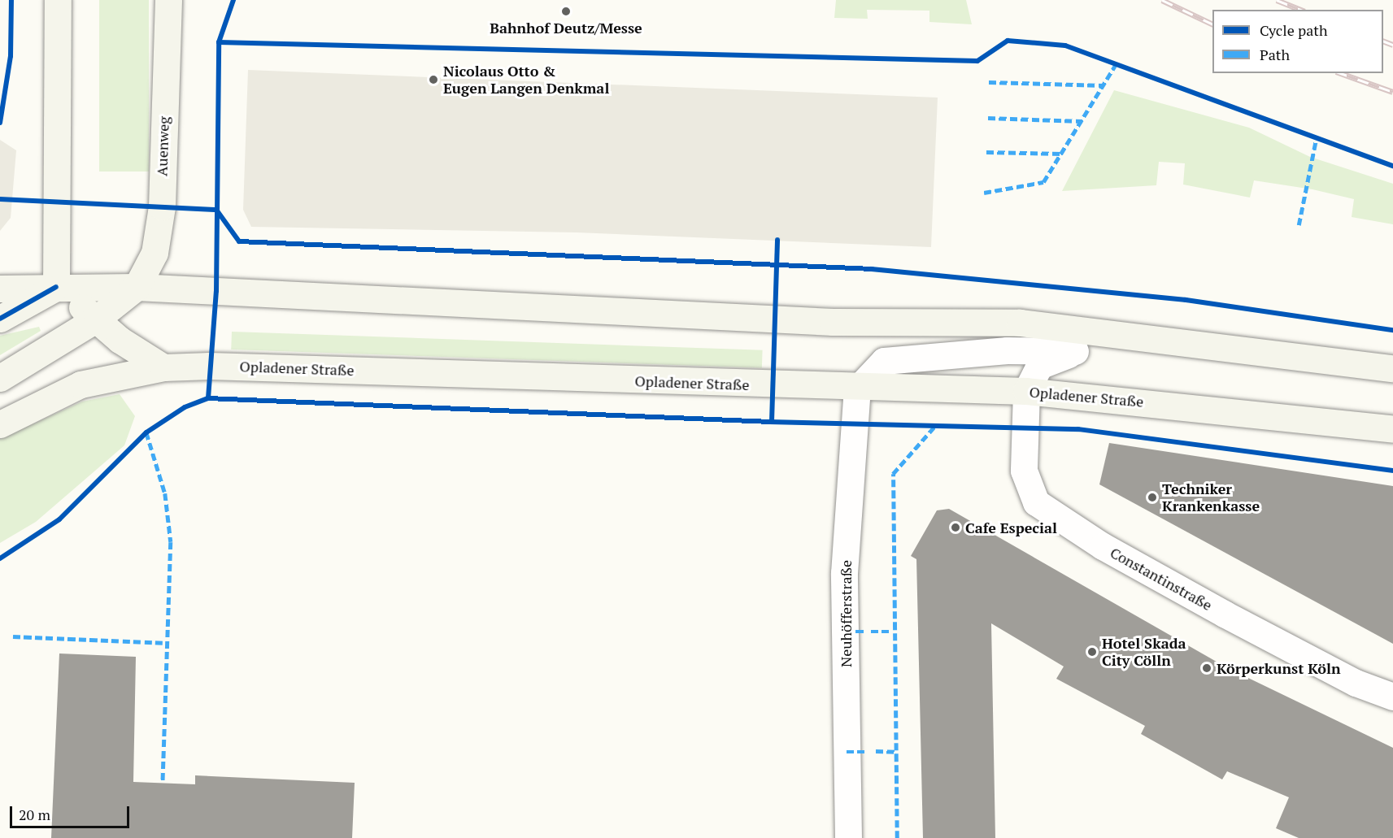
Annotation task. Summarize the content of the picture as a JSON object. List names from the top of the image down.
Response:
{
  "streets": {
    "main road": ["Auenweg", "Opladener Straße"],
    "street": ["Constantinstraße", "Neuhöfferstraße"]
  },
  "crossings": [
    ["Opladener Straße", "Constantinstraße"],
    ["Opladener Straße", "Neuhöfferstraße"]
  ],
  "places": [
    "Bahnhof Deutz/Messe",
    "Nicolaus Otto & Eugen Langen Denkmal",
    "Techniker Krankenkasse",
    "Cafe Especial",
    "Hotel Skada City Cölln",
    "Körperkunst Köln"
  ],
  "legend": ["Cycle path", "Path"],
  "scale_bar": "20 m"
}
